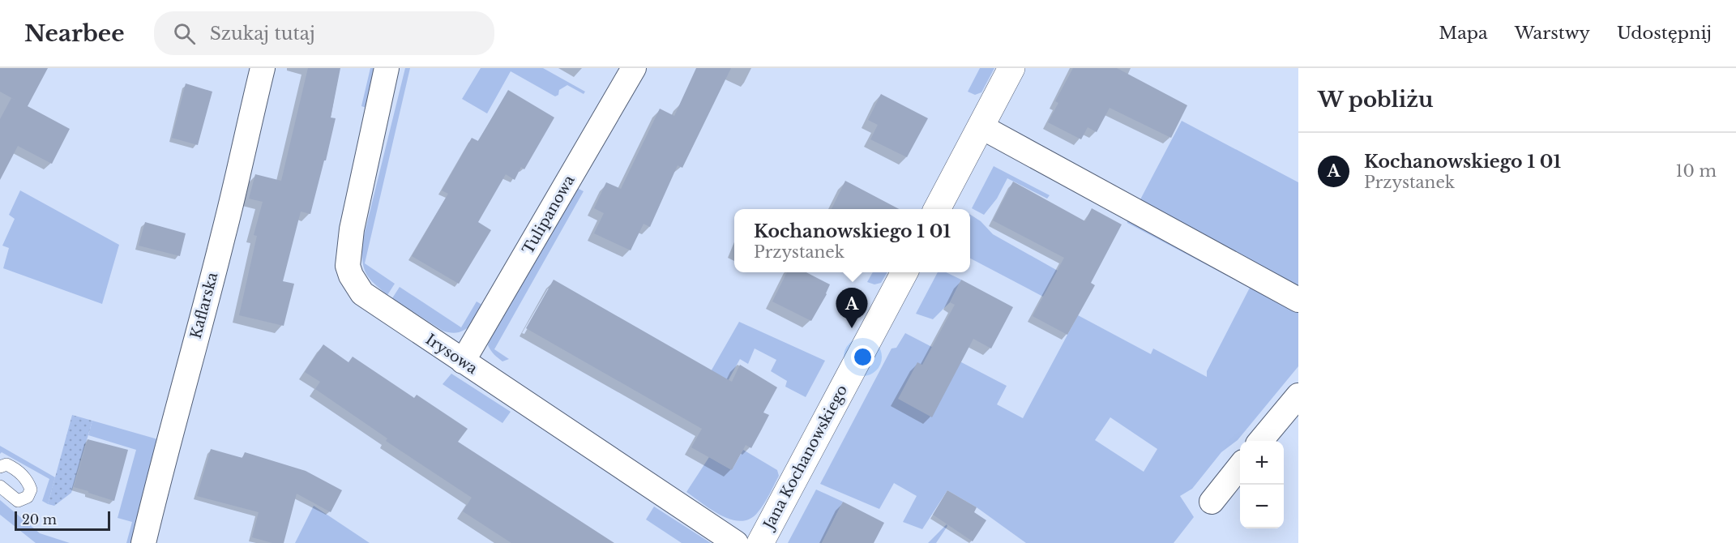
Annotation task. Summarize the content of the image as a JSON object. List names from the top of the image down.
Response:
{
  "streets": {
    "street": [
      "Tulipanowa",
      "Kaflarska",
      "Irysowa",
      "Jana Kochanowskiego"
    ]
  },
  "crossings": [
    ["Tulipanowa", "Irysowa"]
  ],
  "scale_bar": "20 m",
  "page": {
    "header": "Nearbee",
    "search": "Szukaj tutaj",
    "nav": ["Mapa", "Warstwy", "Udostępnij"],
    "heading": "W pobliżu",
    "list": [
      {
        "mark": "A",
        "name": "Kochanowskiego 1 01",
        "note": "Przystanek",
        "value": "10 m"
      }
    ],
    "popup": ["Kochanowskiego 1 01", "Przystanek"],
    "pins": "A",
    "map_buttons": ["+", "−"],
    "scale": "20 m"
  }
}
